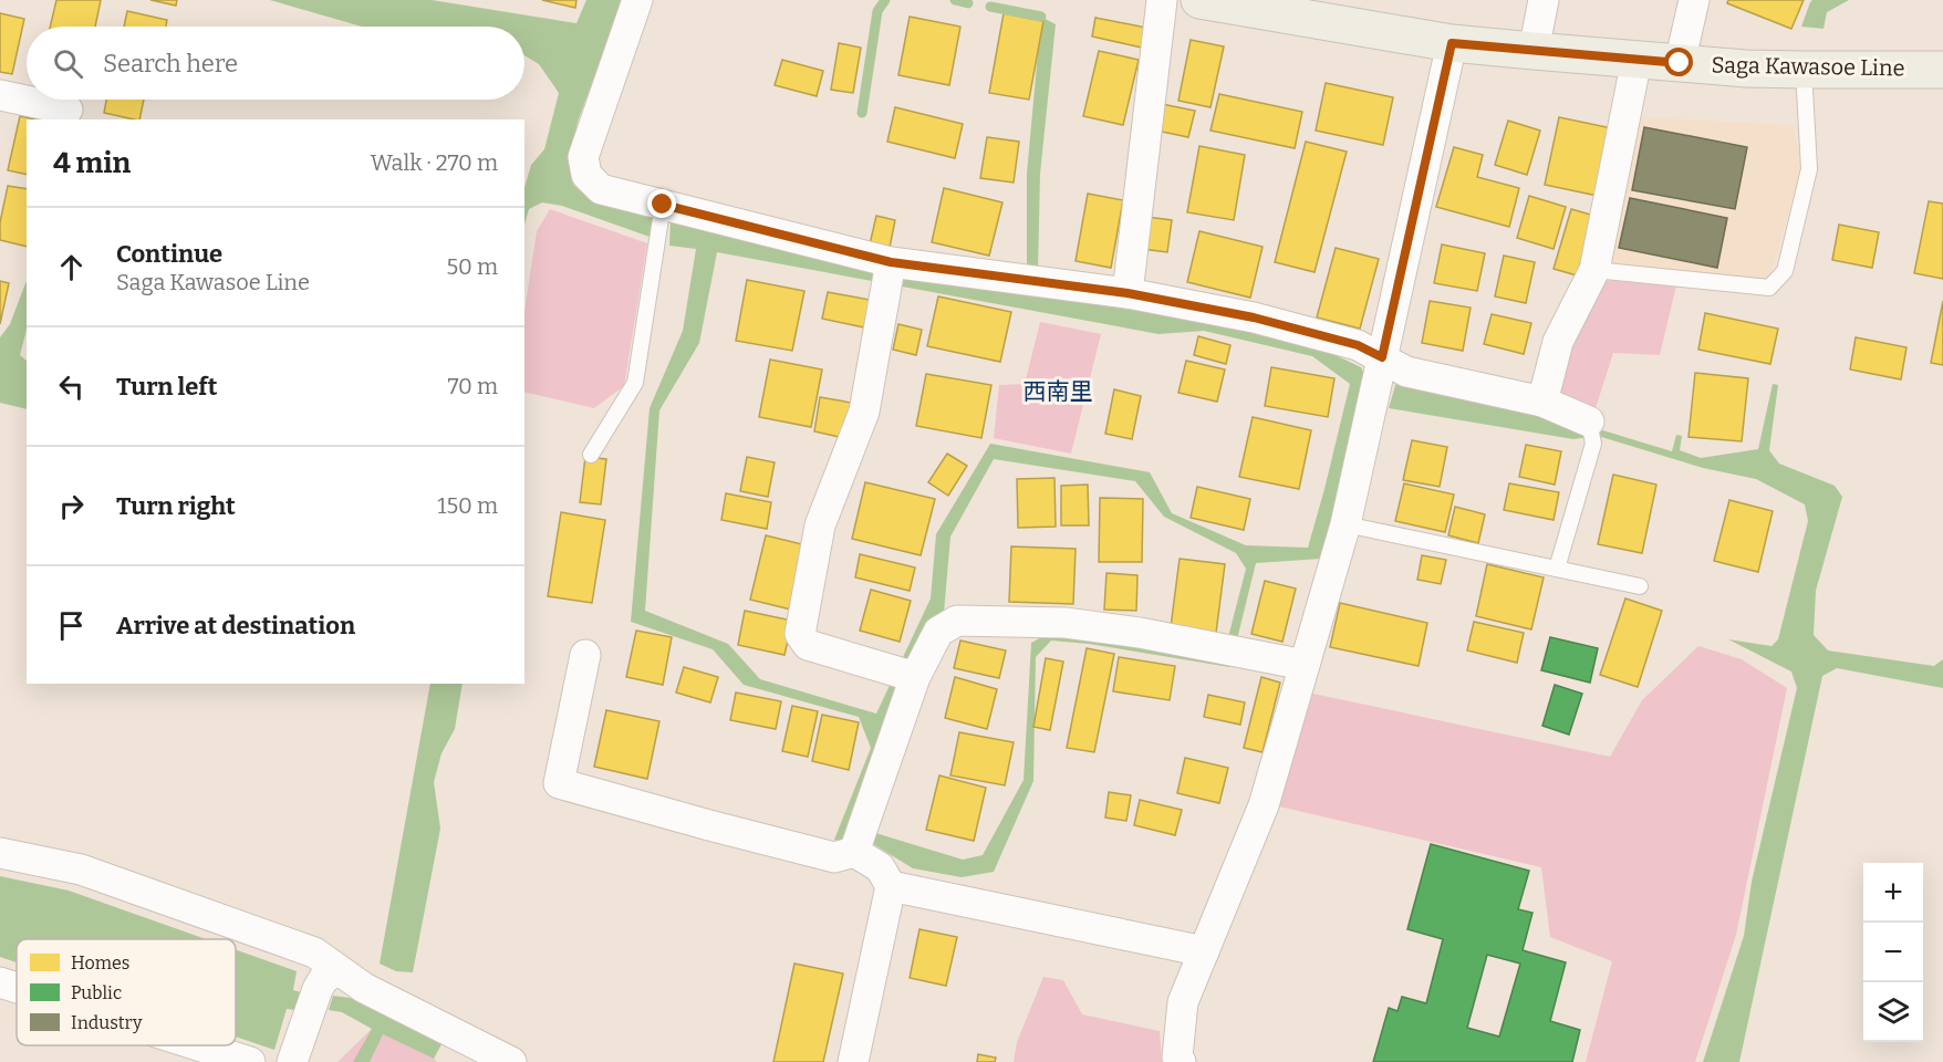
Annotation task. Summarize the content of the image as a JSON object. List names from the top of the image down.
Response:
{
  "streets": {
    "main road": ["Saga Kawasoe Line"]
  },
  "districts": ["西南里"],
  "legend": ["Homes", "Public", "Industry"],
  "page": {
    "search": "Search here",
    "heading": ["4 min", "Walk · 270 m"],
    "list": [
      ["Continue", "Saga Kawasoe Line", "50 m"],
      ["Turn left", "70 m"],
      ["Turn right", "150 m"],
      "Arrive at destination"
    ],
    "map_buttons": ["+", "−"]
  }
}
